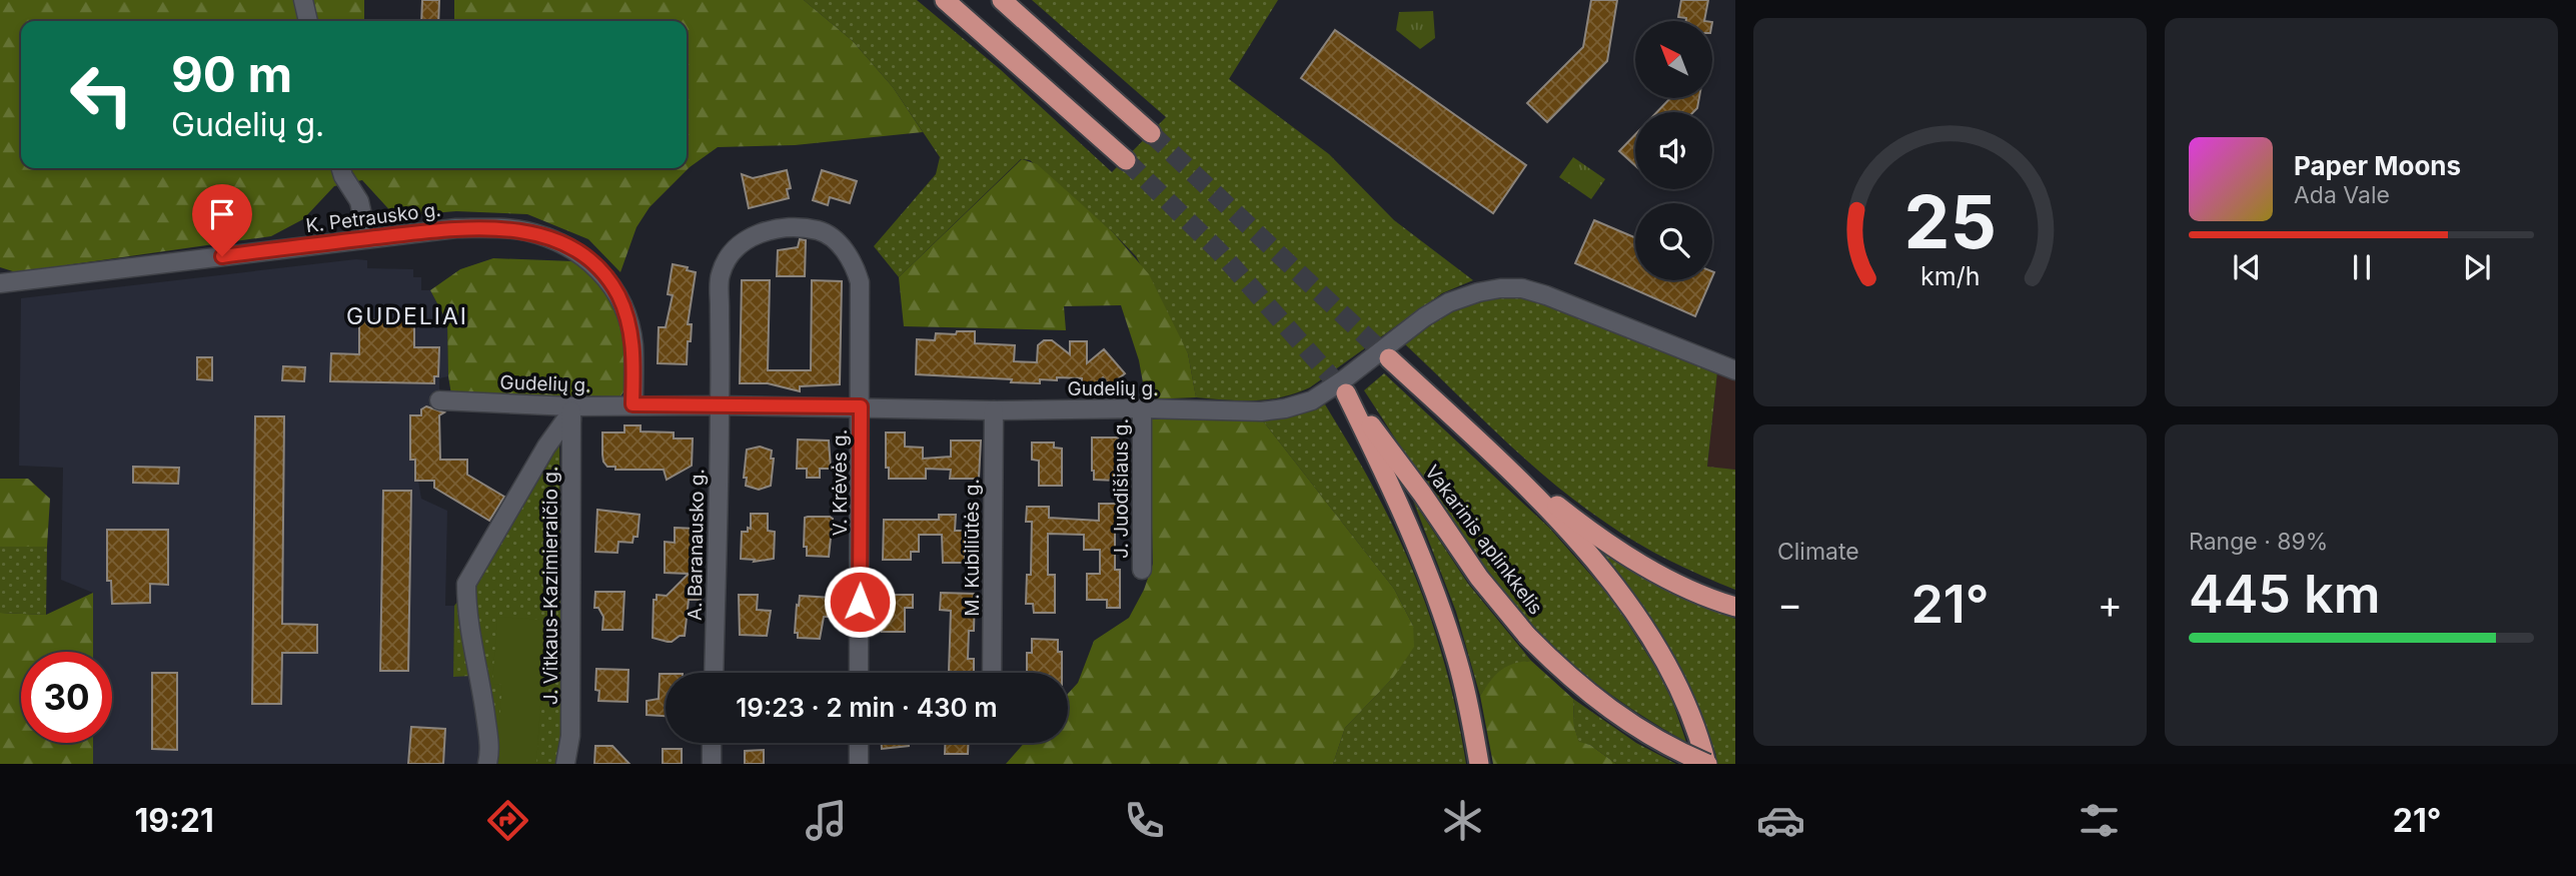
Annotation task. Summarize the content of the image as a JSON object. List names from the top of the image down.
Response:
{
  "streets": {
    "highway": ["Vakarinis aplinkkelis"],
    "street": [
      "K. Petrausko g.",
      "Gudelių g.",
      "V. Krėvės g.",
      "J. Juodišiaus g.",
      "A. Baranausko g.",
      "M. Kubiliūtės g.",
      "J. Vitkaus-Kazimieraičio g."
    ]
  },
  "crossings": [
    ["K. Petrausko g.", "Gudelių g."],
    ["Gudelių g.", "V. Krėvės g."],
    ["Gudelių g.", "J. Juodišiaus g."],
    ["Gudelių g.", "A. Baranausko g."],
    ["Gudelių g.", "M. Kubiliūtės g."],
    ["Gudelių g.", "J. Vitkaus-Kazimieraičio g."],
    ["V. Krėvės g.", "A. Baranausko g."]
  ],
  "districts": ["GUDELIAI"],
  "north": "top left",
  "page": {
    "turn": ["90 m", "Gudelių g."],
    "song": ["Paper Moons", "Ada Vale"],
    "tile": [
      "Climate",
      ["Range · 89%", "445 km"]
    ],
    "heat": ["−", "21°", "+"],
    "limit": "30",
    "trip": "19:23 · 2 min · 430 m",
    "tabs": ["19:21", "21°"],
    "gauge": ["25", "km/h"]
  }
}
